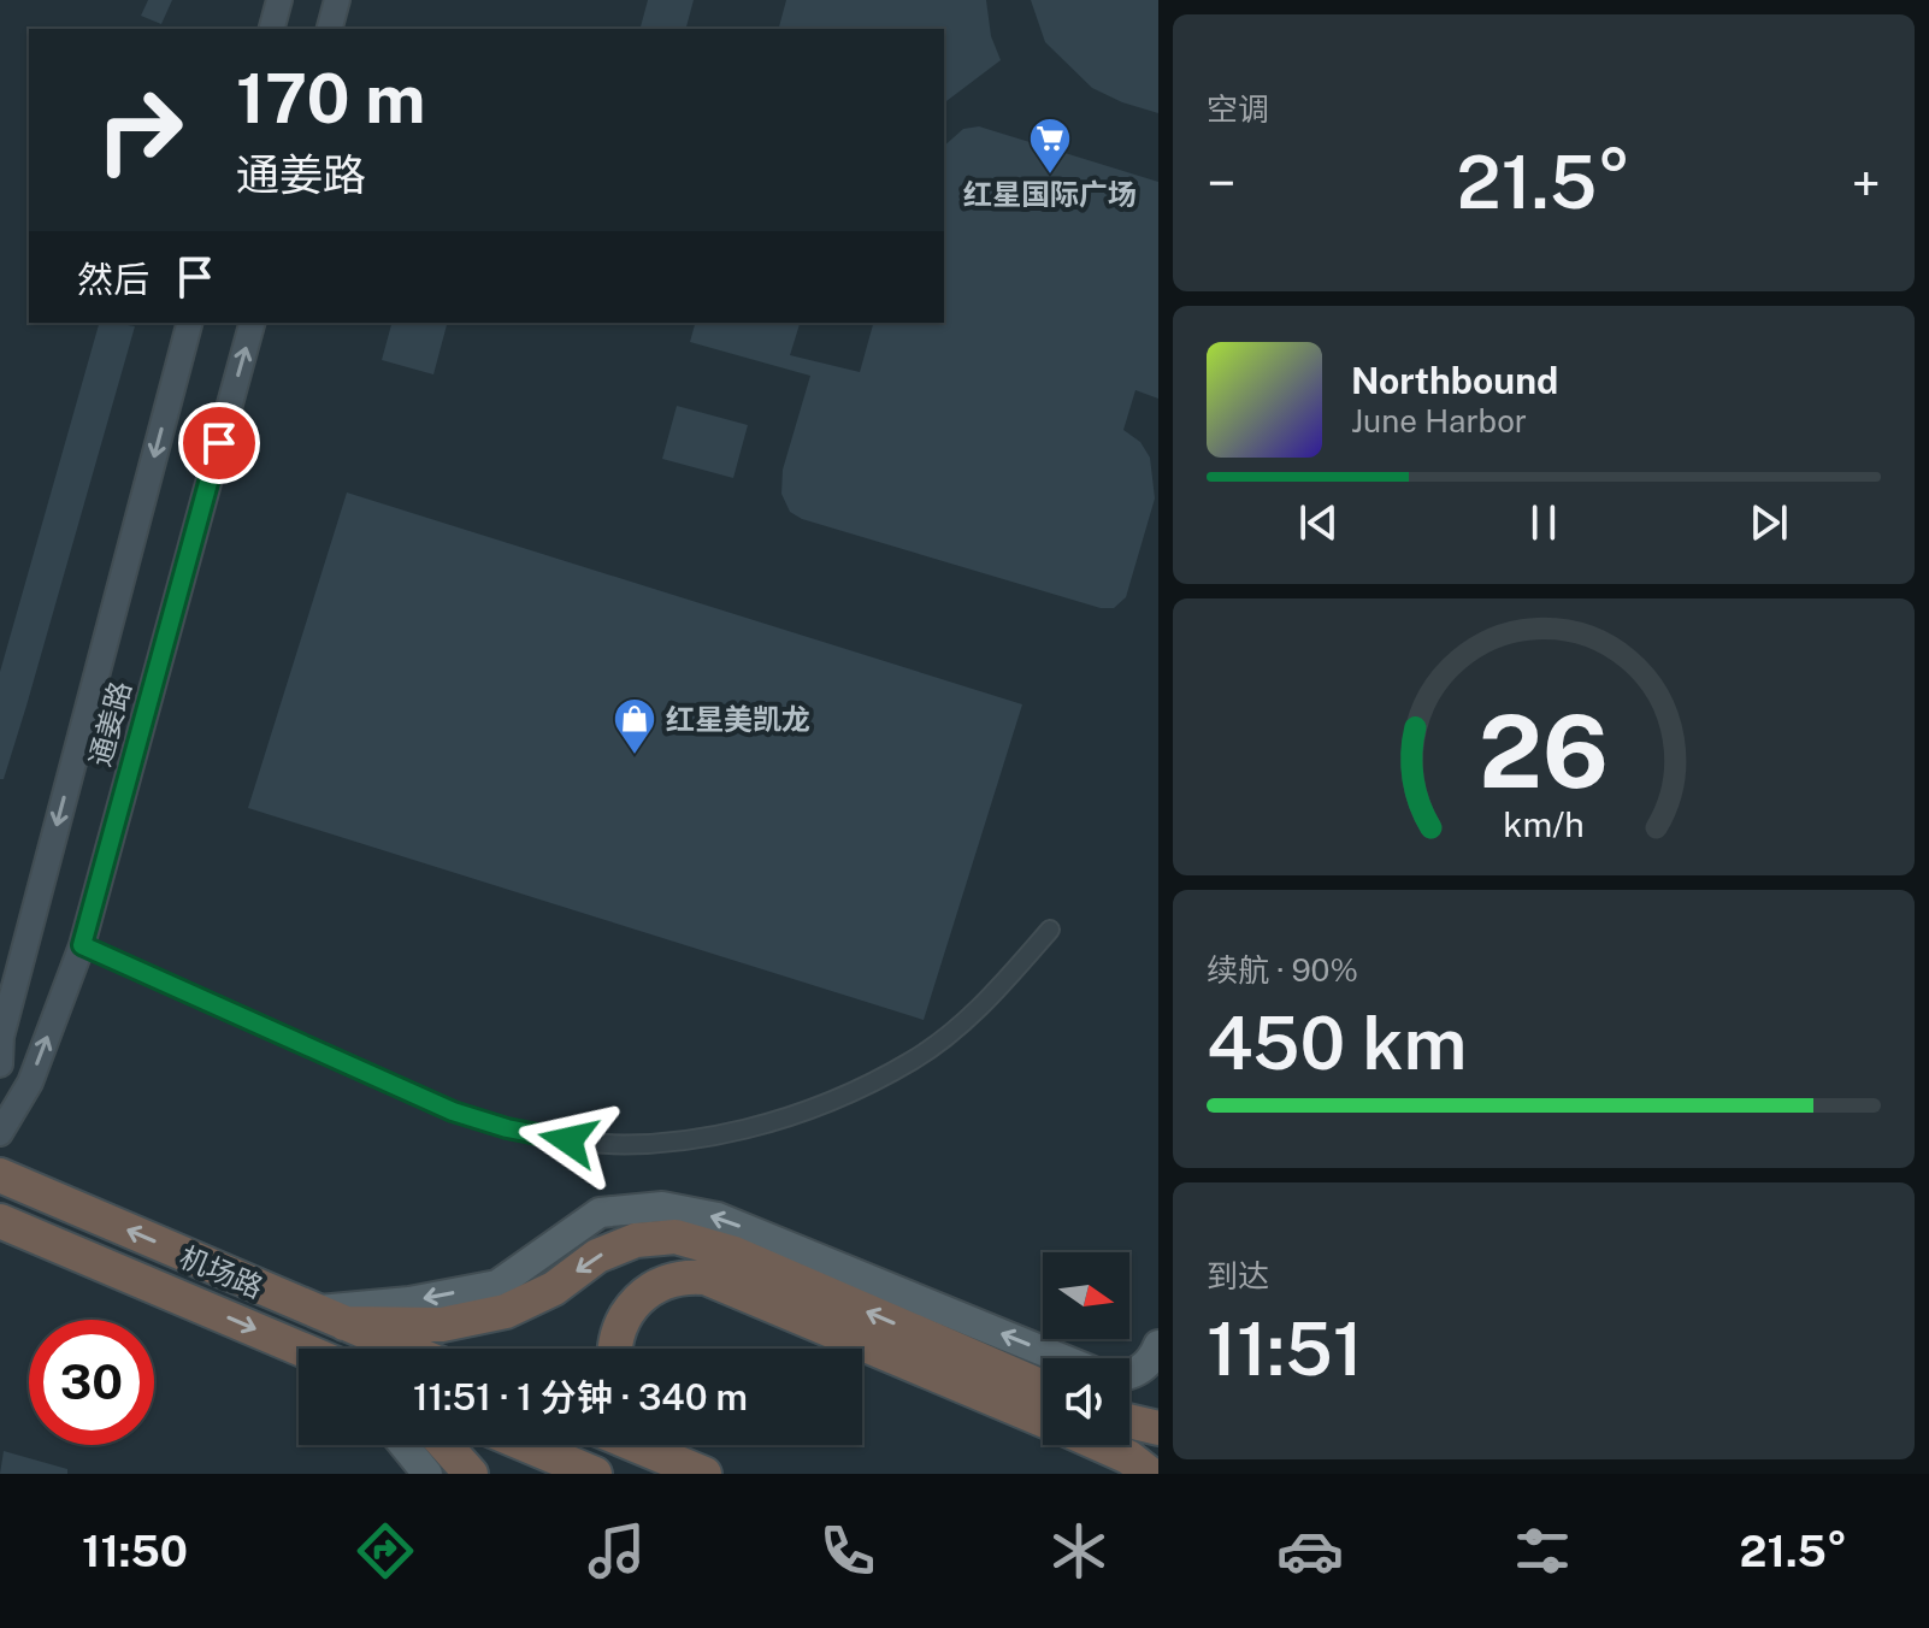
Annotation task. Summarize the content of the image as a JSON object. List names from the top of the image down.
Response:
{
  "streets": {
    "highway": ["机场路"],
    "street": ["通姜路"]
  },
  "places": {
    "supermarket": ["红星国际广场"],
    "shop": ["红星美凯龙"]
  },
  "north": "right",
  "page": {
    "tile": [
      "空调",
      ["续航 · 90%", "450 km"],
      ["到达", "11:51"]
    ],
    "turn": ["170 m", "通姜路"],
    "heat": ["−", "21.5°", "+"],
    "then": "然后",
    "song": ["Northbound", "June Harbor"],
    "limit": "30",
    "trip": "11:51 · 1 分钟 · 340 m",
    "tabs": ["11:50", "21.5°"],
    "gauge": ["26", "km/h"]
  }
}
